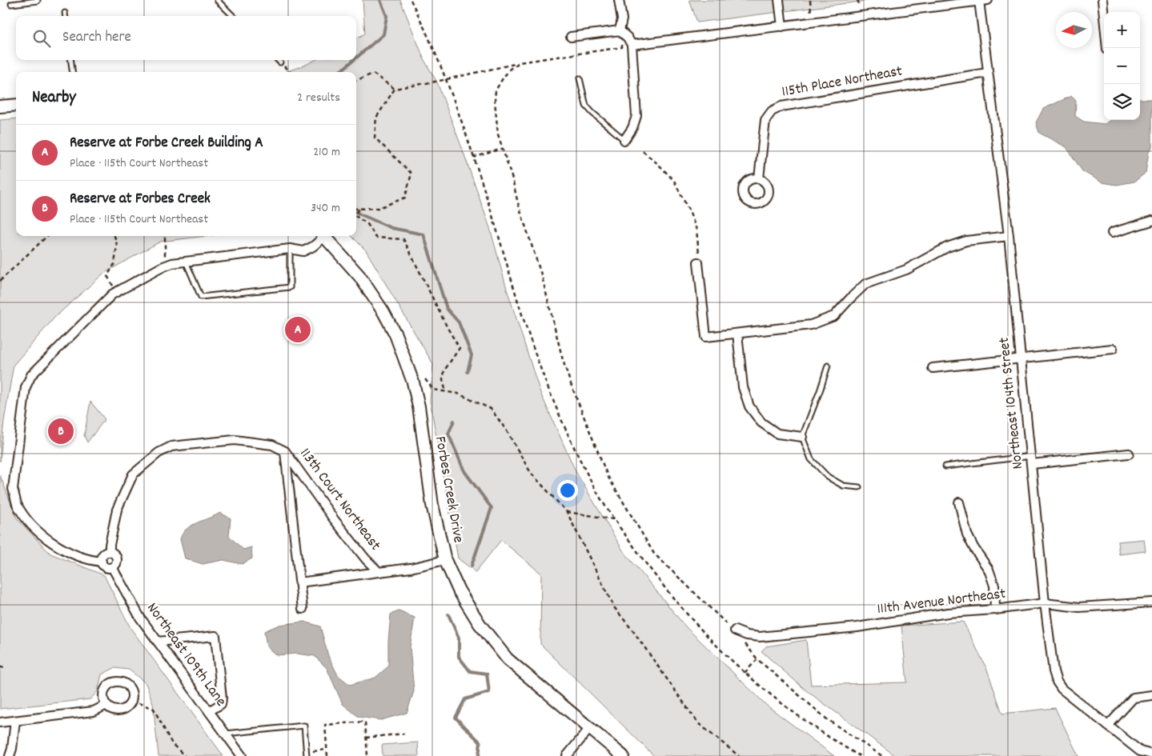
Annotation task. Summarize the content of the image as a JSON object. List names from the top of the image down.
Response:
{
  "streets": {
    "street": [
      "115th Place Northeast",
      "Northeast 104th Street",
      "Forbes Creek Drive",
      "113th Court Northeast",
      "111th Avenue Northeast",
      "Northeast 109th Lane"
    ]
  },
  "crossings": [
    ["115th Place Northeast", "Northeast 104th Street"],
    ["Northeast 104th Street", "111th Avenue Northeast"],
    ["Forbes Creek Drive", "113th Court Northeast"],
    ["113th Court Northeast", "Northeast 109th Lane"]
  ],
  "north": "left",
  "page": {
    "map_buttons": ["+", "−"],
    "search": "Search here",
    "heading": ["Nearby", "2 results"],
    "list": [
      {
        "mark": "A",
        "name": "Reserve at Forbe Creek Building A",
        "note": "Place · 115th Court Northeast",
        "value": "210 m"
      },
      {
        "mark": "B",
        "name": "Reserve at Forbes Creek",
        "note": "Place · 115th Court Northeast",
        "value": "340 m"
      }
    ],
    "pins": ["A", "B"]
  }
}
